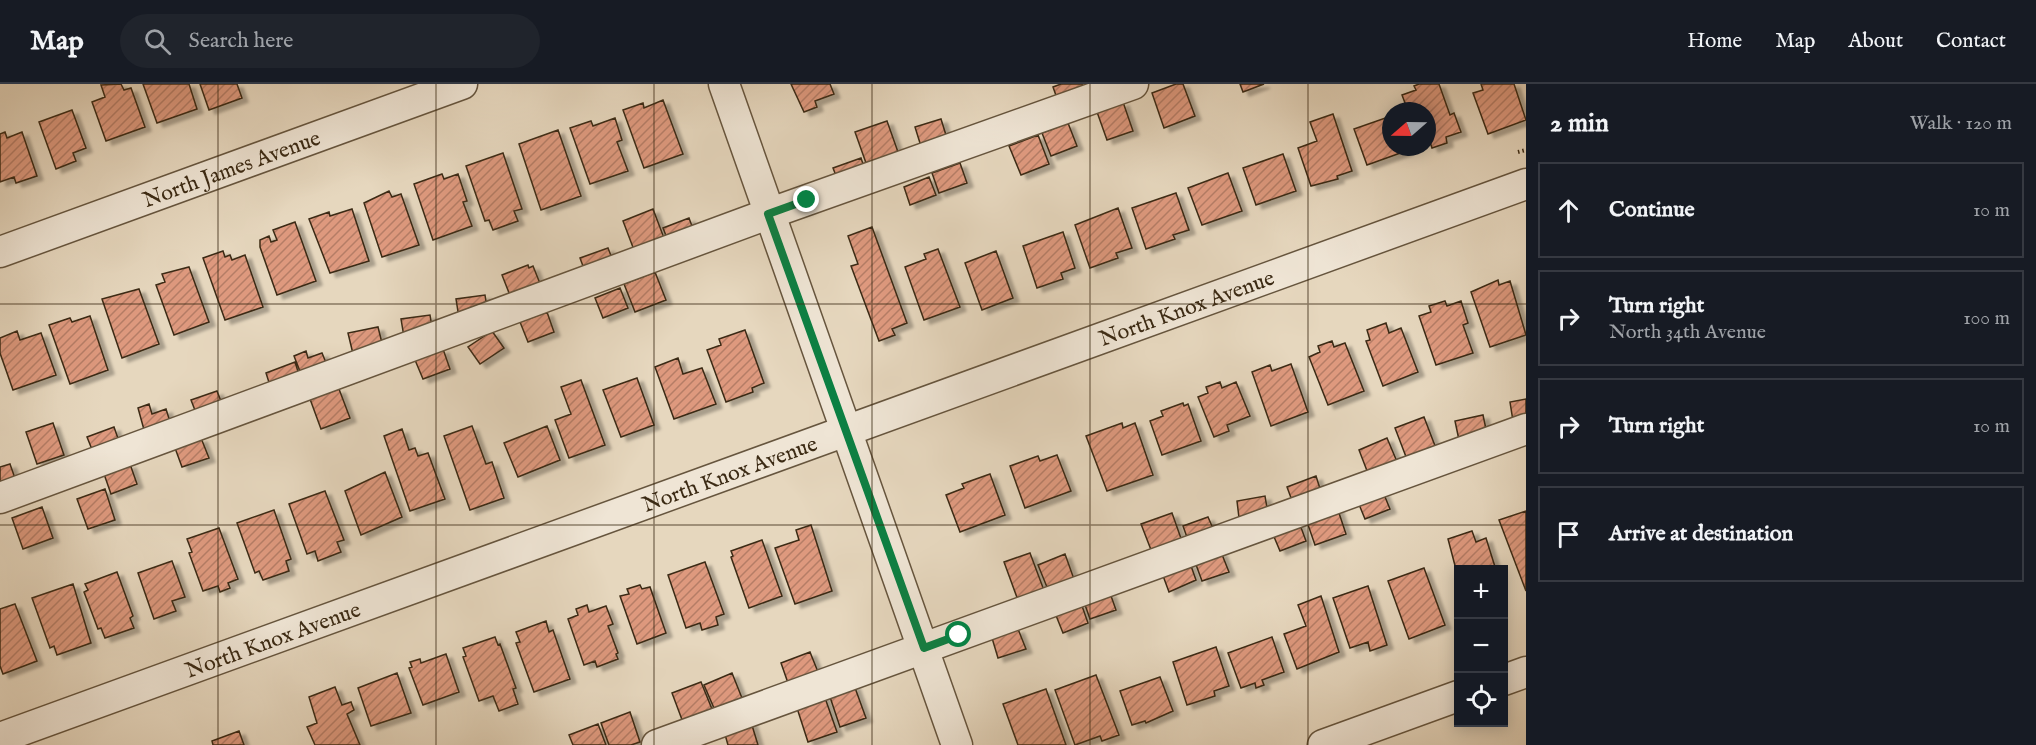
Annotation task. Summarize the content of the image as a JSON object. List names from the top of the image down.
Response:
{
  "streets": {
    "street": ["North James Avenue", "North Knox Avenue"]
  },
  "north": "left",
  "page": {
    "header": "Map",
    "search": "Search here",
    "nav": [
      "Home",
      "Map",
      "About",
      "Contact"
    ],
    "heading": ["2 min", "Walk · 120 m"],
    "list": [
      ["Continue", "10 m"],
      ["Turn right", "North 34th Avenue", "100 m"],
      ["Turn right", "10 m"],
      "Arrive at destination"
    ],
    "map_buttons": ["+", "−"]
  }
}
